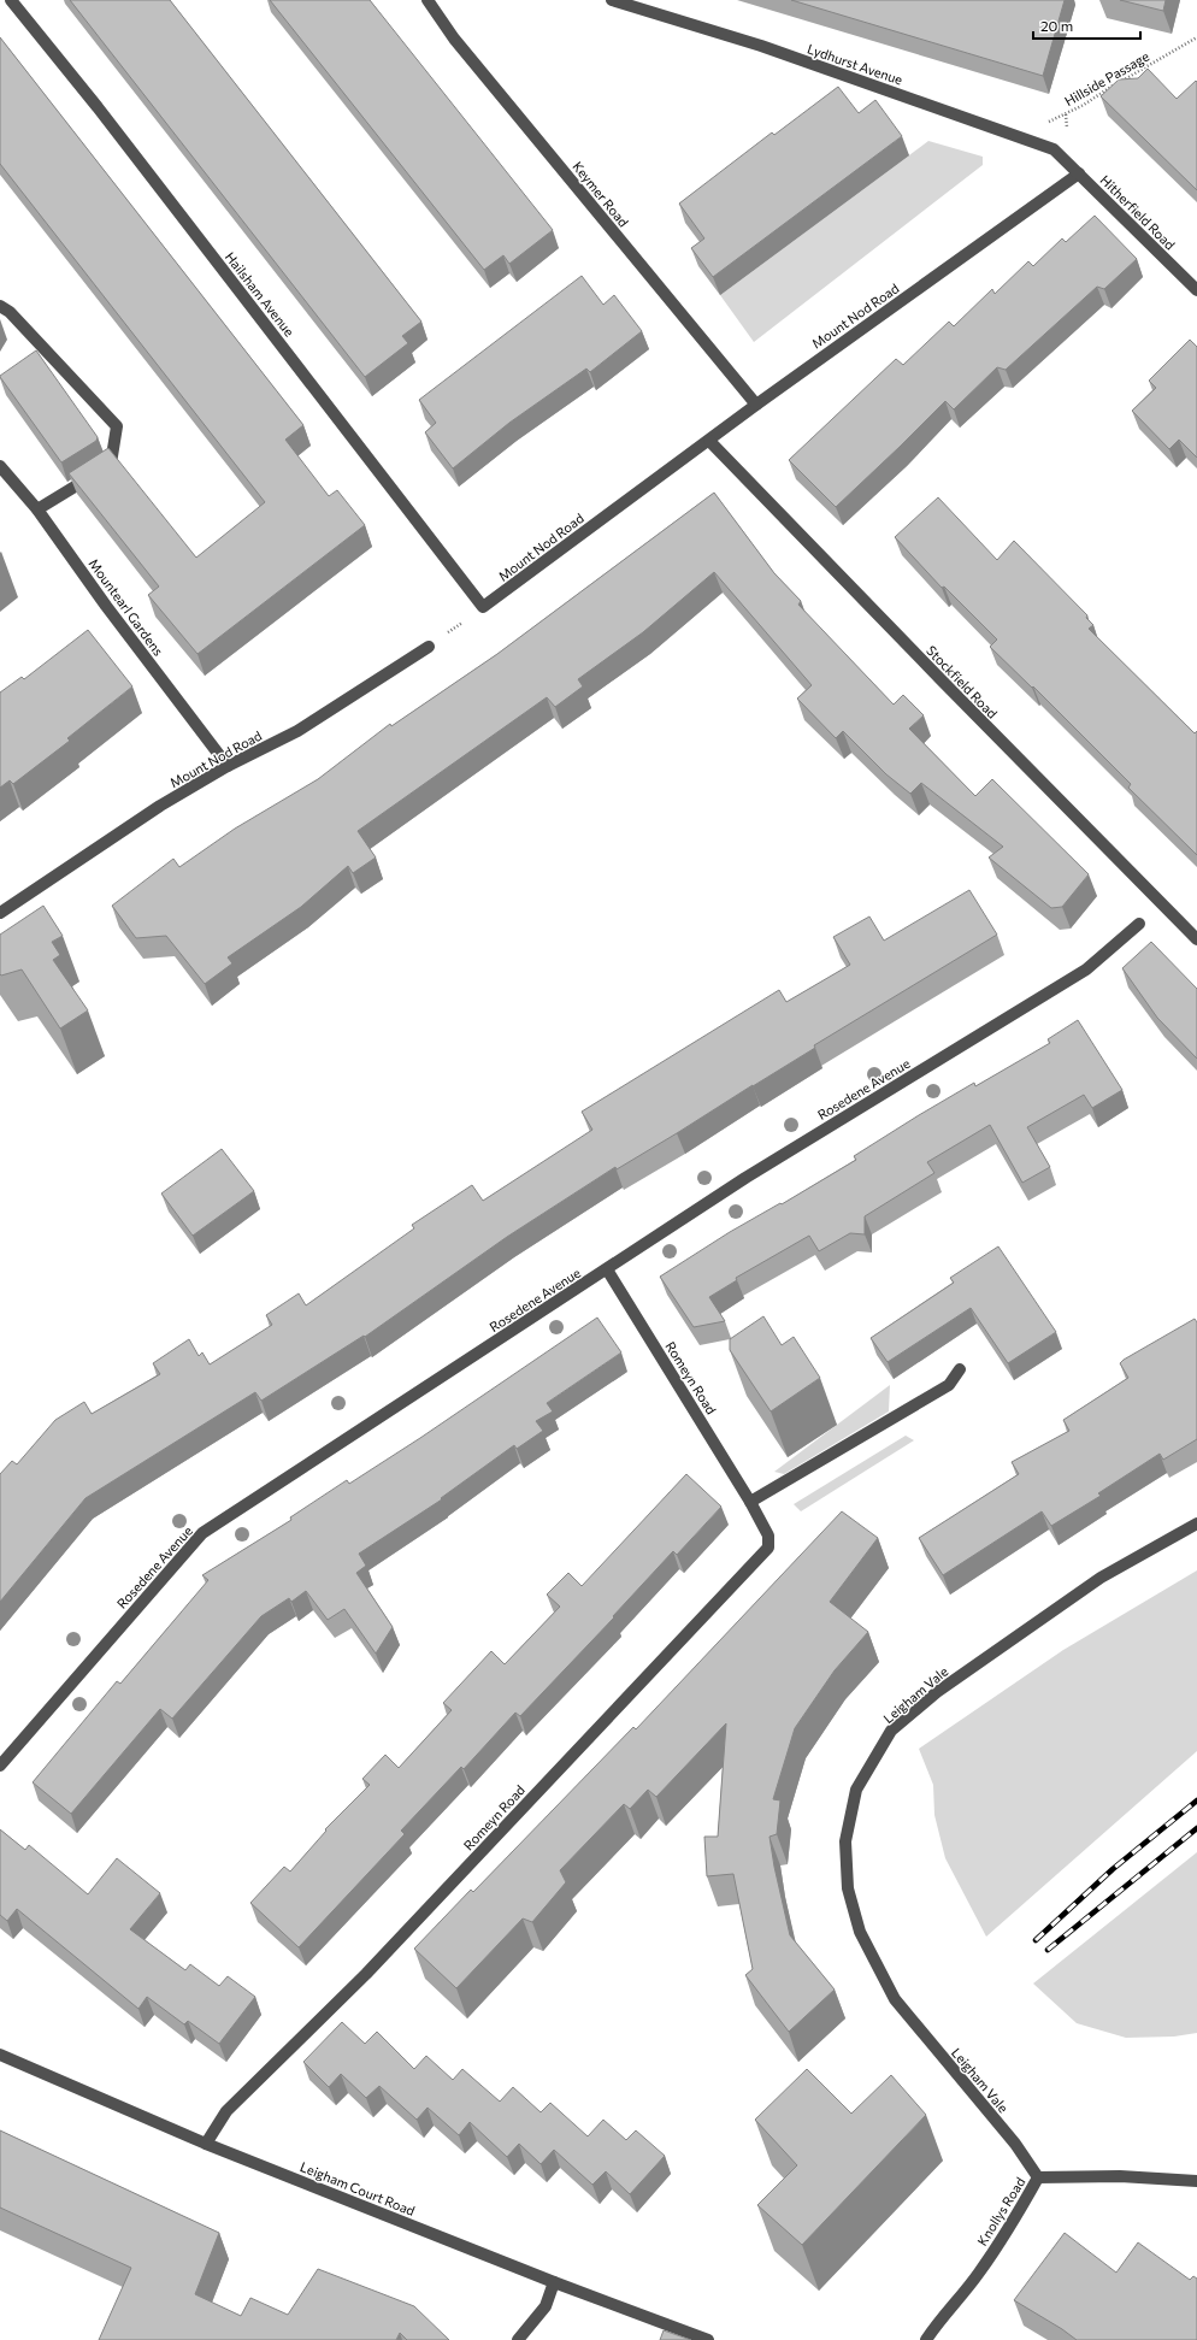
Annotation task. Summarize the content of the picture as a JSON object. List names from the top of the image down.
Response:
{
  "streets": {
    "street": [
      "Lydhurst Avenue",
      "Keymer Road",
      "Hitherfield Road",
      "Hailsham Avenue",
      "Mount Nod Road",
      "Mountearl Gardens",
      "Stockfield Road",
      "Rosedene Avenue",
      "Romeyn Road",
      "Leigham Vale",
      "Leigham Court Road",
      "Knollys Road"
    ],
    "path": ["Hillside Passage"]
  },
  "crossings": [
    ["Lydhurst Avenue", "Hitherfield Road"],
    ["Lydhurst Avenue", "Mount Nod Road"],
    ["Keymer Road", "Mount Nod Road"],
    ["Hitherfield Road", "Mount Nod Road"],
    ["Hailsham Avenue", "Mount Nod Road"],
    ["Mount Nod Road", "Mountearl Gardens"],
    ["Mount Nod Road", "Stockfield Road"],
    ["Rosedene Avenue", "Romeyn Road"],
    ["Romeyn Road", "Leigham Court Road"],
    ["Leigham Vale", "Knollys Road"]
  ],
  "scale_bar": "20 m"
}
